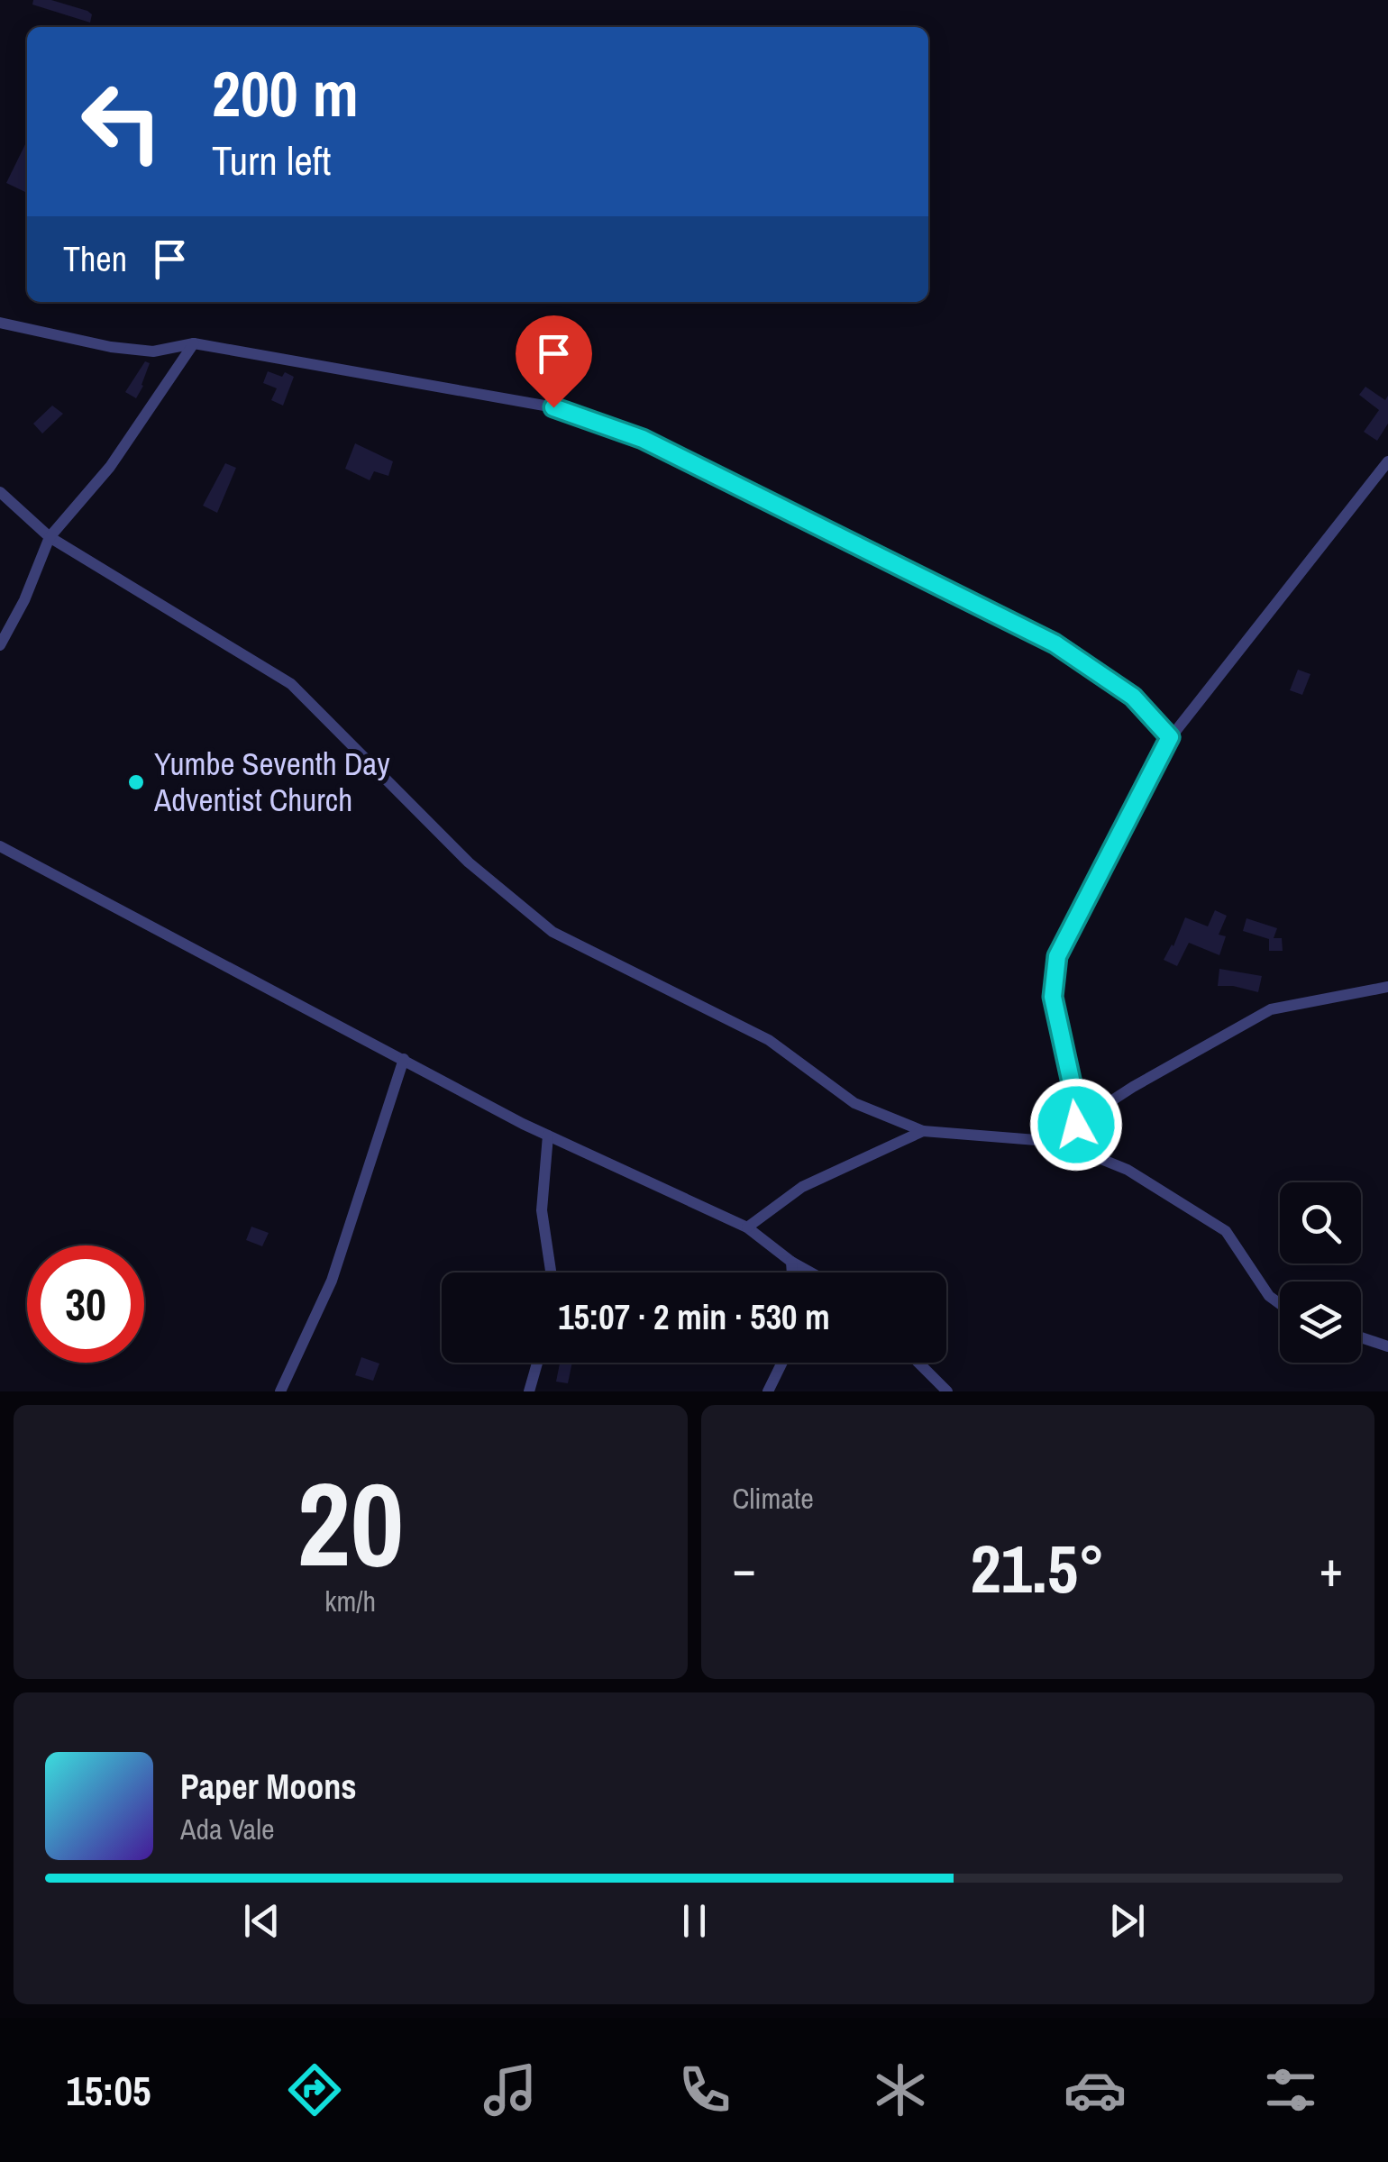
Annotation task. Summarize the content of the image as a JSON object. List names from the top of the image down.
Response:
{
  "places": ["Yumbe Seventh Day Adventist Church"],
  "page": {
    "turn": ["200 m", "Turn left"],
    "then": "Then",
    "limit": "30",
    "trip": "15:07 · 2 min · 530 m",
    "tile": [
      ["20", "km/h"],
      "Climate"
    ],
    "heat": ["−", "21.5°", "+"],
    "song": ["Paper Moons", "Ada Vale"],
    "tabs": "15:05"
  }
}
